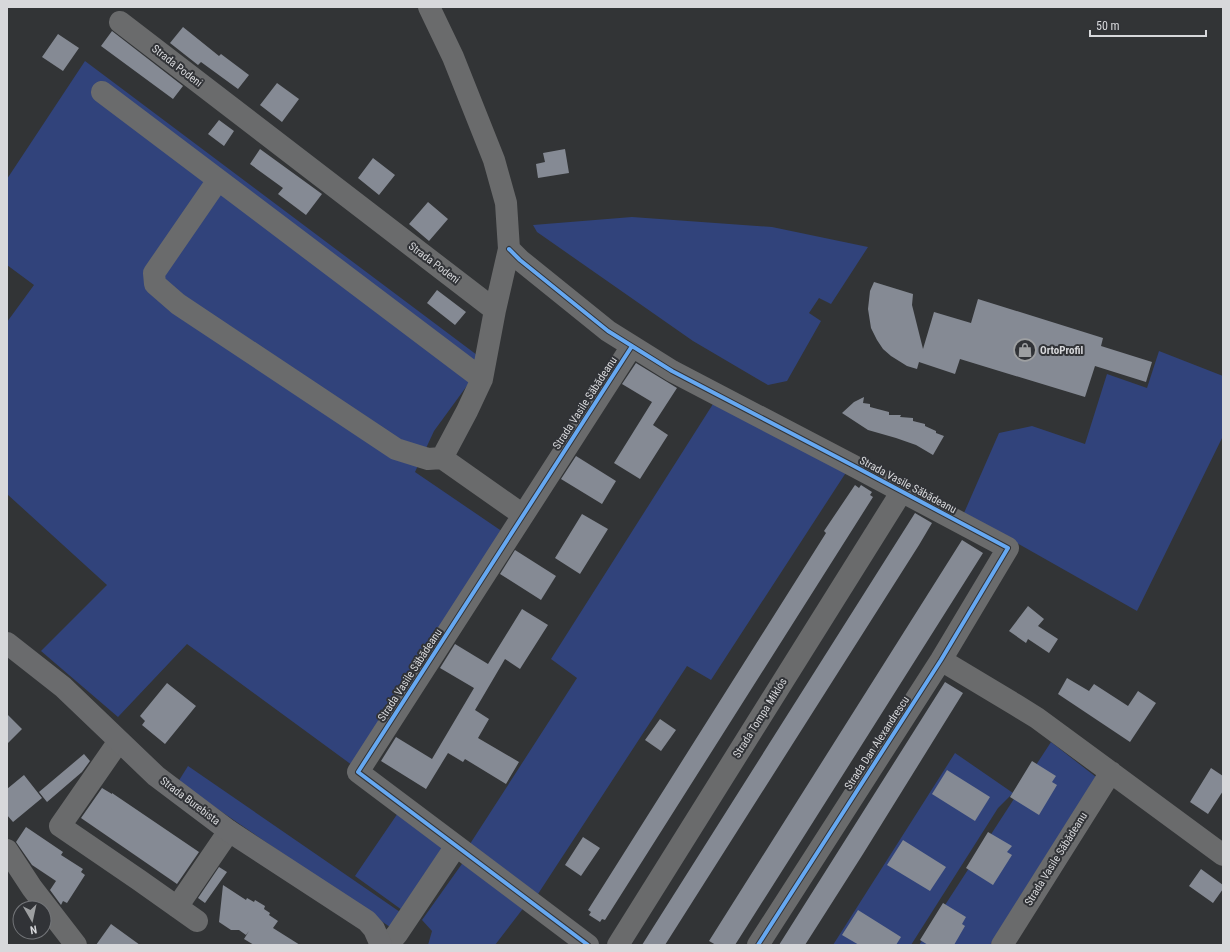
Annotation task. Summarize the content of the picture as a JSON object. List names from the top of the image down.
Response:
{
  "streets": {
    "main road": ["Strada Burebista"],
    "street": [
      "Strada Podeni",
      "Strada Vasile Săbădeanu",
      "Strada Tompa Miklós",
      "Strada Dan Alexandrescu"
    ]
  },
  "crossings": [
    ["Strada Vasile Săbădeanu", "Strada Tompa Miklós"],
    ["Strada Vasile Săbădeanu", "Strada Dan Alexandrescu"]
  ],
  "places": {
    "shop": ["OrtoProfil"]
  },
  "scale_bar": "50 m",
  "north": "bottom"
}
